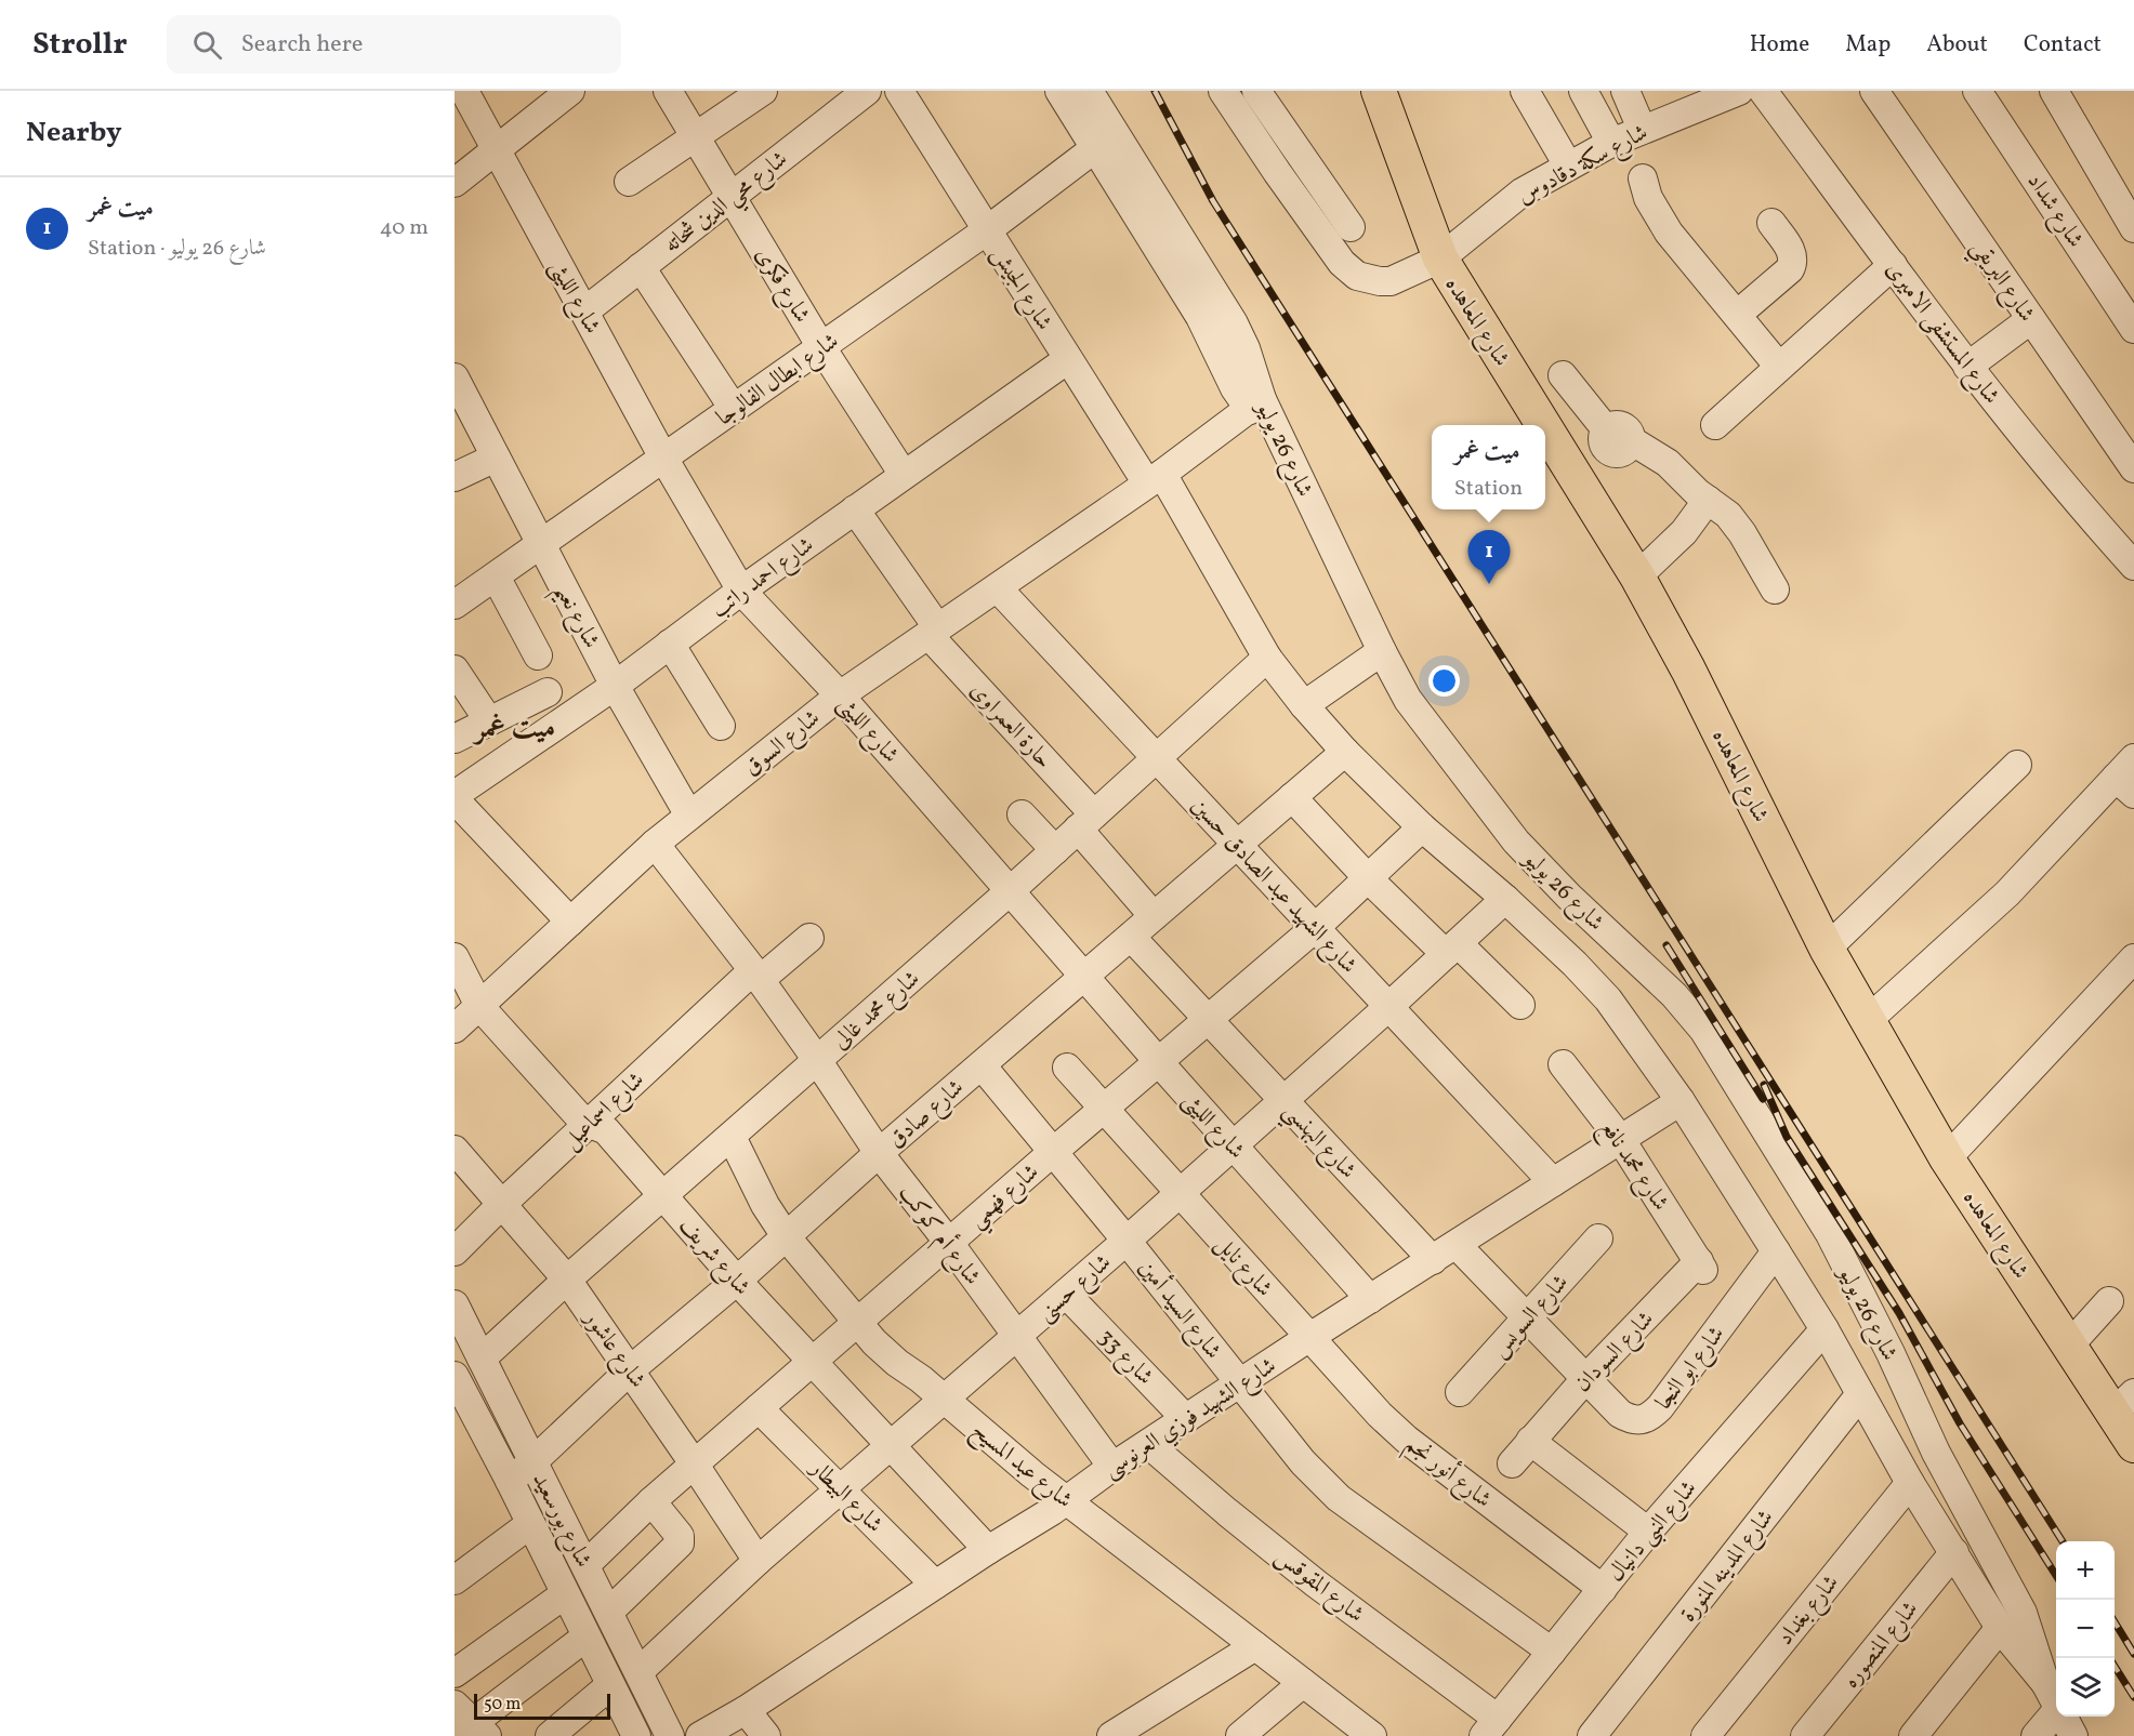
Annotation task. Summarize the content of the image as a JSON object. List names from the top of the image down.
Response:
{
  "streets": {
    "main road": ["شارع المعاهده"],
    "street": [
      "شارع سكة دقادوس",
      "شارع محي الدين شحاته",
      "شارع شداد",
      "شارع البريقي",
      "شارع فكرى",
      "شارع الجيش",
      "شارع الليثى",
      "شارع المستشفى الاميرى",
      "شارع ابطال الفالوجا",
      "شارع 26 يوليو",
      "شارع احمد راتب",
      "شارع نعيم",
      "حارة العمراوى",
      "شارع السوق",
      "شارع الشهيد عبد الصادق حسين",
      "شارع محمد غالى",
      "شارع اسماعيل",
      "شارع صادق",
      "شارع البهنسي",
      "شارع محمد نافع",
      "شارع فهمي",
      "شارع أم كوكب",
      "شارع شريف",
      "شارع نايل",
      "شارع حسنى",
      "شارع السيد أمين",
      "شارع السويس",
      "شارع عاشور",
      "شارع السودان",
      "شارع 33",
      "شارع ابو النجا",
      "شارع الشهيد فوزي العرنوسى",
      "شارع عبد المسيح",
      "شارع أنور نجم",
      "شارع البيطار",
      "شارع بورسعيد",
      "شارع النبى دانيال",
      "شارع المدينه المنورة",
      "شارع المقوقس",
      "شارع بغداد",
      "شارع المنصوره"
    ]
  },
  "crossings": [
    ["شارع سكة دقادوس", "شارع المعاهده"],
    ["شارع محي الدين شحاته", "شارع فكرى"],
    ["شارع محي الدين شحاته", "شارع الليثى"],
    ["شارع فكرى", "شارع ابطال الفالوجا"],
    ["شارع فكرى", "شارع احمد راتب"],
    ["شارع الجيش", "شارع ابطال الفالوجا"],
    ["شارع الجيش", "شارع 26 يوليو"],
    ["شارع الجيش", "شارع احمد راتب"],
    ["شارع الجيش", "شارع السوق"],
    ["شارع الليثى", "شارع ابطال الفالوجا"],
    ["شارع الليثى", "شارع احمد راتب"],
    ["شارع الليثى", "شارع السوق"],
    ["شارع الليثى", "شارع محمد غالى"],
    ["شارع الليثى", "شارع صادق"],
    ["شارع الليثى", "شارع فهمي"],
    ["شارع الليثى", "شارع حسنى"],
    ["شارع الليثى", "شارع الشهيد فوزي العرنوسى"],
    ["شارع ابطال الفالوجا", "شارع 26 يوليو"],
    ["شارع ابطال الفالوجا", "شارع نعيم"],
    ["شارع 26 يوليو", "شارع السوق"],
    ["شارع 26 يوليو", "شارع محمد غالى"],
    ["شارع 26 يوليو", "شارع صادق"],
    ["شارع 26 يوليو", "شارع فهمي"],
    ["شارع 26 يوليو", "شارع حسنى"],
    ["شارع 26 يوليو", "شارع ابو النجا"],
    ["شارع 26 يوليو", "شارع الشهيد فوزي العرنوسى"],
    ["شارع 26 يوليو", "شارع النبى دانيال"],
    ["شارع 26 يوليو", "شارع المدينه المنورة"],
    ["شارع 26 يوليو", "شارع بغداد"],
    ["شارع 26 يوليو", "شارع المنصوره"],
    ["شارع احمد راتب", "شارع نعيم"],
    ["شارع احمد راتب", "حارة العمراوى"],
    ["شارع نعيم", "شارع السوق"],
    ["حارة العمراوى", "شارع السوق"],
    ["حارة العمراوى", "شارع محمد غالى"],
    ["حارة العمراوى", "شارع صادق"],
    ["شارع السوق", "شارع الشهيد عبد الصادق حسين"],
    ["شارع السوق", "شارع أم كوكب"],
    ["شارع السوق", "شارع شريف"],
    ["شارع الشهيد عبد الصادق حسين", "شارع محمد غالى"],
    ["شارع الشهيد عبد الصادق حسين", "شارع صادق"],
    ["شارع الشهيد عبد الصادق حسين", "شارع فهمي"],
    ["شارع الشهيد عبد الصادق حسين", "شارع حسنى"],
    ["شارع الشهيد عبد الصادق حسين", "شارع الشهيد فوزي العرنوسى"],
    ["شارع محمد غالى", "شارع أم كوكب"],
    ["شارع محمد غالى", "شارع شريف"],
    ["شارع محمد غالى", "شارع عاشور"],
    ["شارع محمد غالى", "شارع عبد المسيح"],
    ["شارع محمد غالى", "شارع بورسعيد"],
    ["شارع اسماعيل", "شارع أم كوكب"],
    ["شارع اسماعيل", "شارع شريف"],
    ["شارع اسماعيل", "شارع عاشور"],
    ["شارع صادق", "شارع البهنسي"],
    ["شارع صادق", "شارع أم كوكب"],
    ["شارع صادق", "شارع شريف"],
    ["شارع صادق", "شارع السيد أمين"],
    ["شارع صادق", "شارع عاشور"],
    ["شارع صادق", "شارع عبد المسيح"],
    ["شارع صادق", "شارع بورسعيد"],
    ["شارع البهنسي", "شارع فهمي"],
    ["شارع البهنسي", "شارع حسنى"],
    ["شارع البهنسي", "شارع الشهيد فوزي العرنوسى"],
    ["شارع محمد نافع", "شارع السودان"],
    ["شارع محمد نافع", "شارع الشهيد فوزي العرنوسى"],
    ["شارع فهمي", "شارع أم كوكب"],
    ["شارع فهمي", "شارع شريف"],
    ["شارع فهمي", "شارع نايل"],
    ["شارع فهمي", "شارع السيد أمين"],
    ["شارع فهمي", "شارع عاشور"],
    ["شارع فهمي", "شارع عبد المسيح"],
    ["شارع فهمي", "شارع البيطار"],
    ["شارع فهمي", "شارع بورسعيد"],
    ["شارع أم كوكب", "شارع حسنى"],
    ["شارع أم كوكب", "شارع الشهيد فوزي العرنوسى"],
    ["شارع شريف", "شارع حسنى"],
    ["شارع شريف", "شارع الشهيد فوزي العرنوسى"],
    ["شارع نايل", "شارع حسنى"],
    ["شارع نايل", "شارع الشهيد فوزي العرنوسى"],
    ["شارع نايل", "شارع أنور نجم"],
    ["شارع حسنى", "شارع السيد أمين"],
    ["شارع حسنى", "شارع عاشور"],
    ["شارع حسنى", "شارع 33"],
    ["شارع حسنى", "شارع عبد المسيح"],
    ["شارع حسنى", "شارع البيطار"],
    ["شارع حسنى", "شارع بورسعيد"],
    ["شارع السيد أمين", "شارع الشهيد فوزي العرنوسى"],
    ["شارع السيد أمين", "شارع النبى دانيال"],
    ["شارع السودان", "شارع ابو النجا"],
    ["شارع 33", "شارع الشهيد فوزي العرنوسى"],
    ["شارع الشهيد فوزي العرنوسى", "شارع عبد المسيح"],
    ["شارع الشهيد فوزي العرنوسى", "شارع أنور نجم"],
    ["شارع الشهيد فوزي العرنوسى", "شارع البيطار"],
    ["شارع الشهيد فوزي العرنوسى", "شارع المقوقس"],
    ["شارع أنور نجم", "شارع النبى دانيال"],
    ["شارع النبى دانيال", "شارع المقوقس"]
  ],
  "districts": ["ميت غمر"],
  "scale_bar": "50 m",
  "page": {
    "header": "Strollr",
    "search": "Search here",
    "nav": [
      "Home",
      "Map",
      "About",
      "Contact"
    ],
    "heading": "Nearby",
    "list": [
      {
        "mark": "1",
        "name": "ميت غمر",
        "note": "Station · شارع 26 يوليو",
        "value": "40 m"
      }
    ],
    "popup": ["ميت غمر", "Station"],
    "pins": "1",
    "map_buttons": ["+", "−"],
    "scale": "50 m"
  }
}
